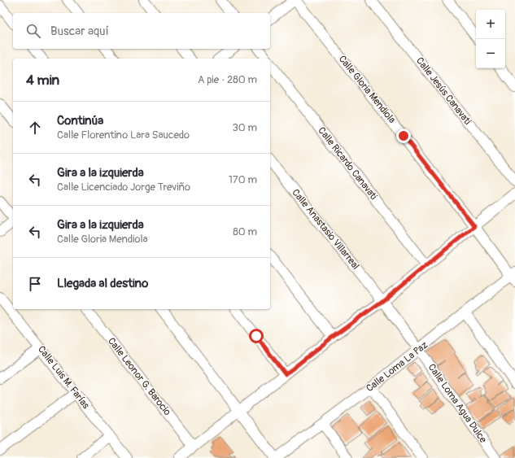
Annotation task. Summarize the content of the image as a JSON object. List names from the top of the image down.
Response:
{
  "streets": {
    "street": [
      "Calle Gloria Mendiola",
      "Calle Jesús Canavati",
      "Calle Ricardo Canavati",
      "Calle Anastasio Villarreal",
      "Calle Loma La Paz",
      "Calle Leonor G. Barocio",
      "Calle Luis M. Farías",
      "Calle Loma Agua Dulce"
    ]
  },
  "crossings": [
    ["Calle Gloria Mendiola", "Calle Loma La Paz"],
    ["Calle Anastasio Villarreal", "Calle Loma La Paz"],
    ["Calle Anastasio Villarreal", "Calle Loma Agua Dulce"],
    ["Calle Loma La Paz", "Calle Loma Agua Dulce"]
  ],
  "page": {
    "map_buttons": ["+", "−"],
    "search": "Buscar aquí",
    "heading": ["4 min", "A pie · 280 m"],
    "list": [
      ["Continúa", "Calle Florentino Lara Saucedo", "30 m"],
      ["Gira a la izquierda", "Calle Licenciado Jorge Treviño", "170 m"],
      ["Gira a la izquierda", "Calle Gloria Mendiola", "80 m"],
      "Llegada al destino"
    ]
  }
}
